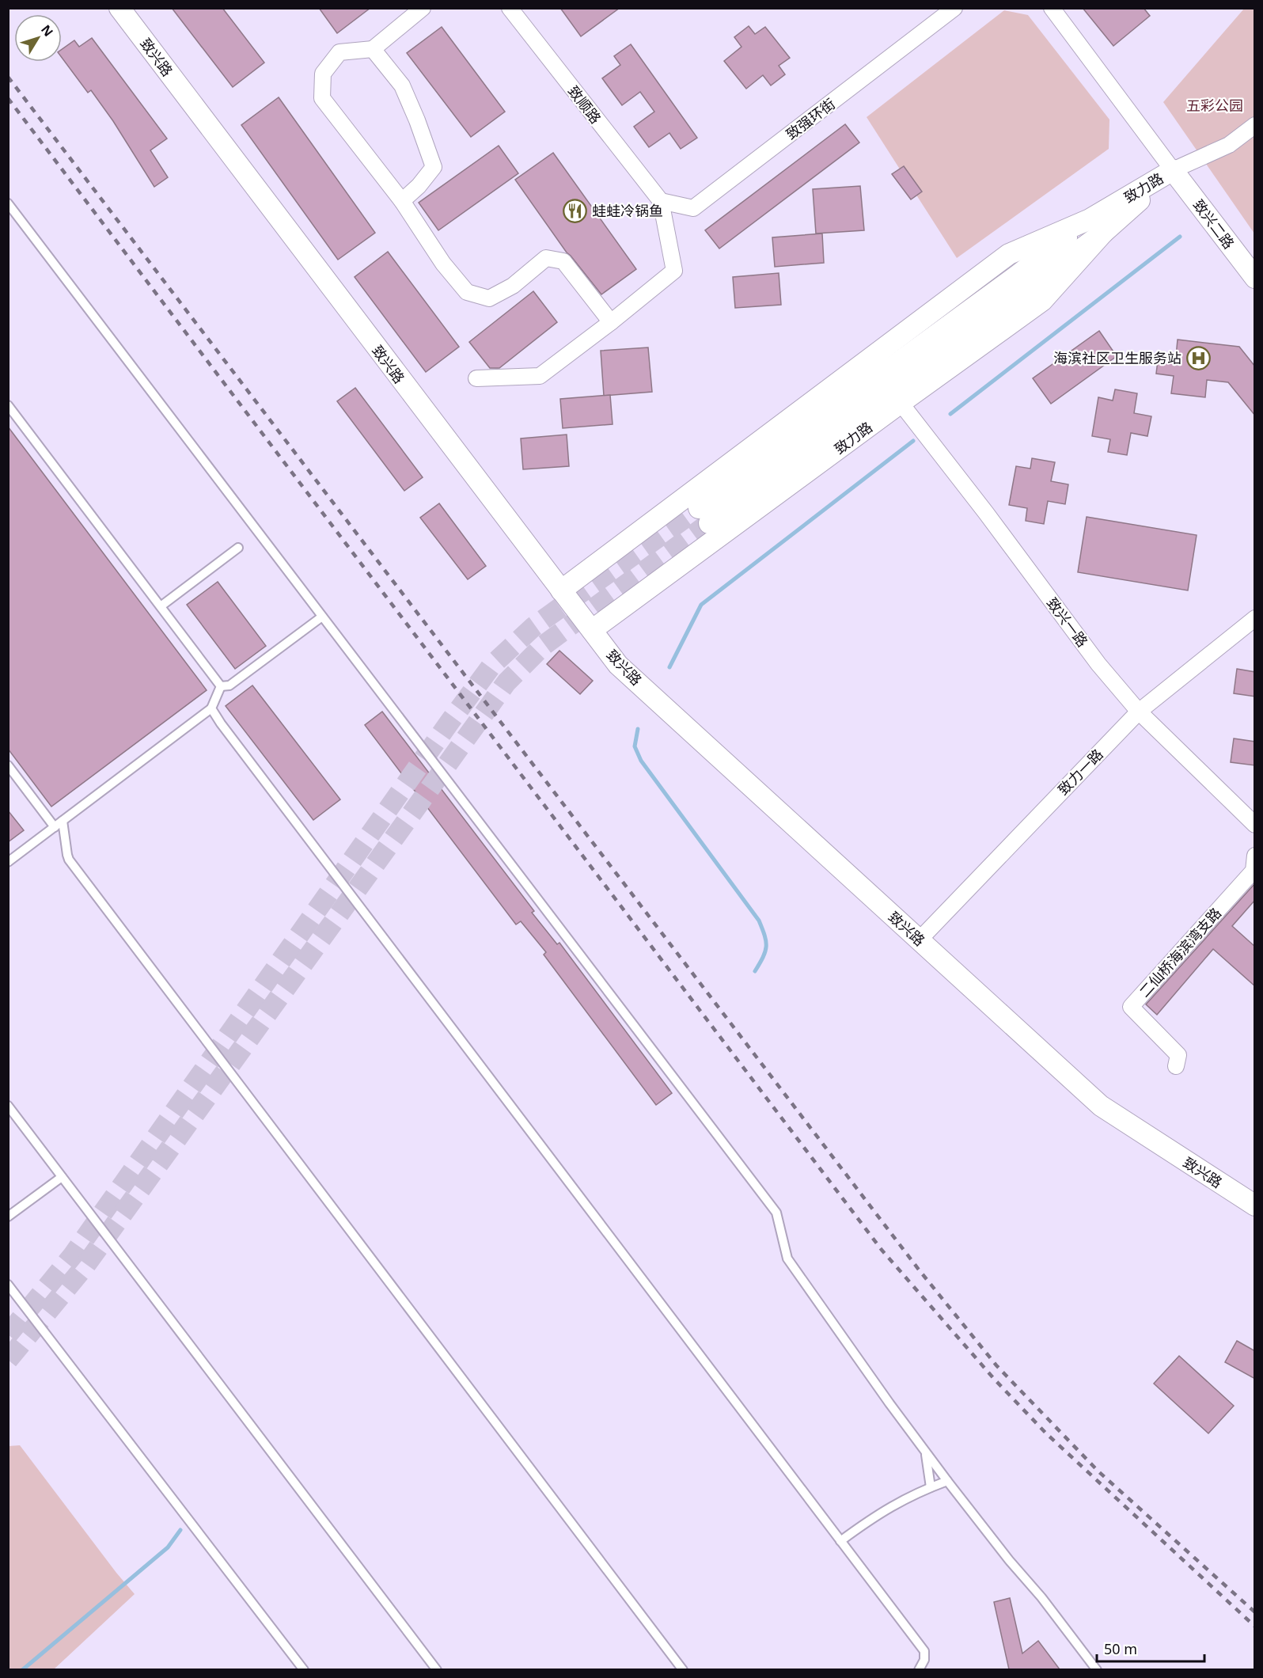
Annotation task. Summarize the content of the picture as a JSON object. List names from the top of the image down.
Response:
{
  "streets": {
    "street": [
      "致兴路",
      "致顺路",
      "致强环街",
      "致力路",
      "致兴二路",
      "致兴一路",
      "致力一路",
      "二仙桥海滨湾支路"
    ]
  },
  "crossings": [
    ["致兴路", "致力路"],
    ["致兴路", "致力一路"],
    ["致顺路", "致强环街"],
    ["致力路", "致兴二路"],
    ["致力路", "致兴一路"],
    ["致兴一路", "致力一路"]
  ],
  "parks": ["五彩公园"],
  "places": {
    "restaurant": ["蛙蛙冷锅鱼"],
    "hospital": ["海滨社区卫生服务站"]
  },
  "scale_bar": "50 m",
  "north": "top right"
}
